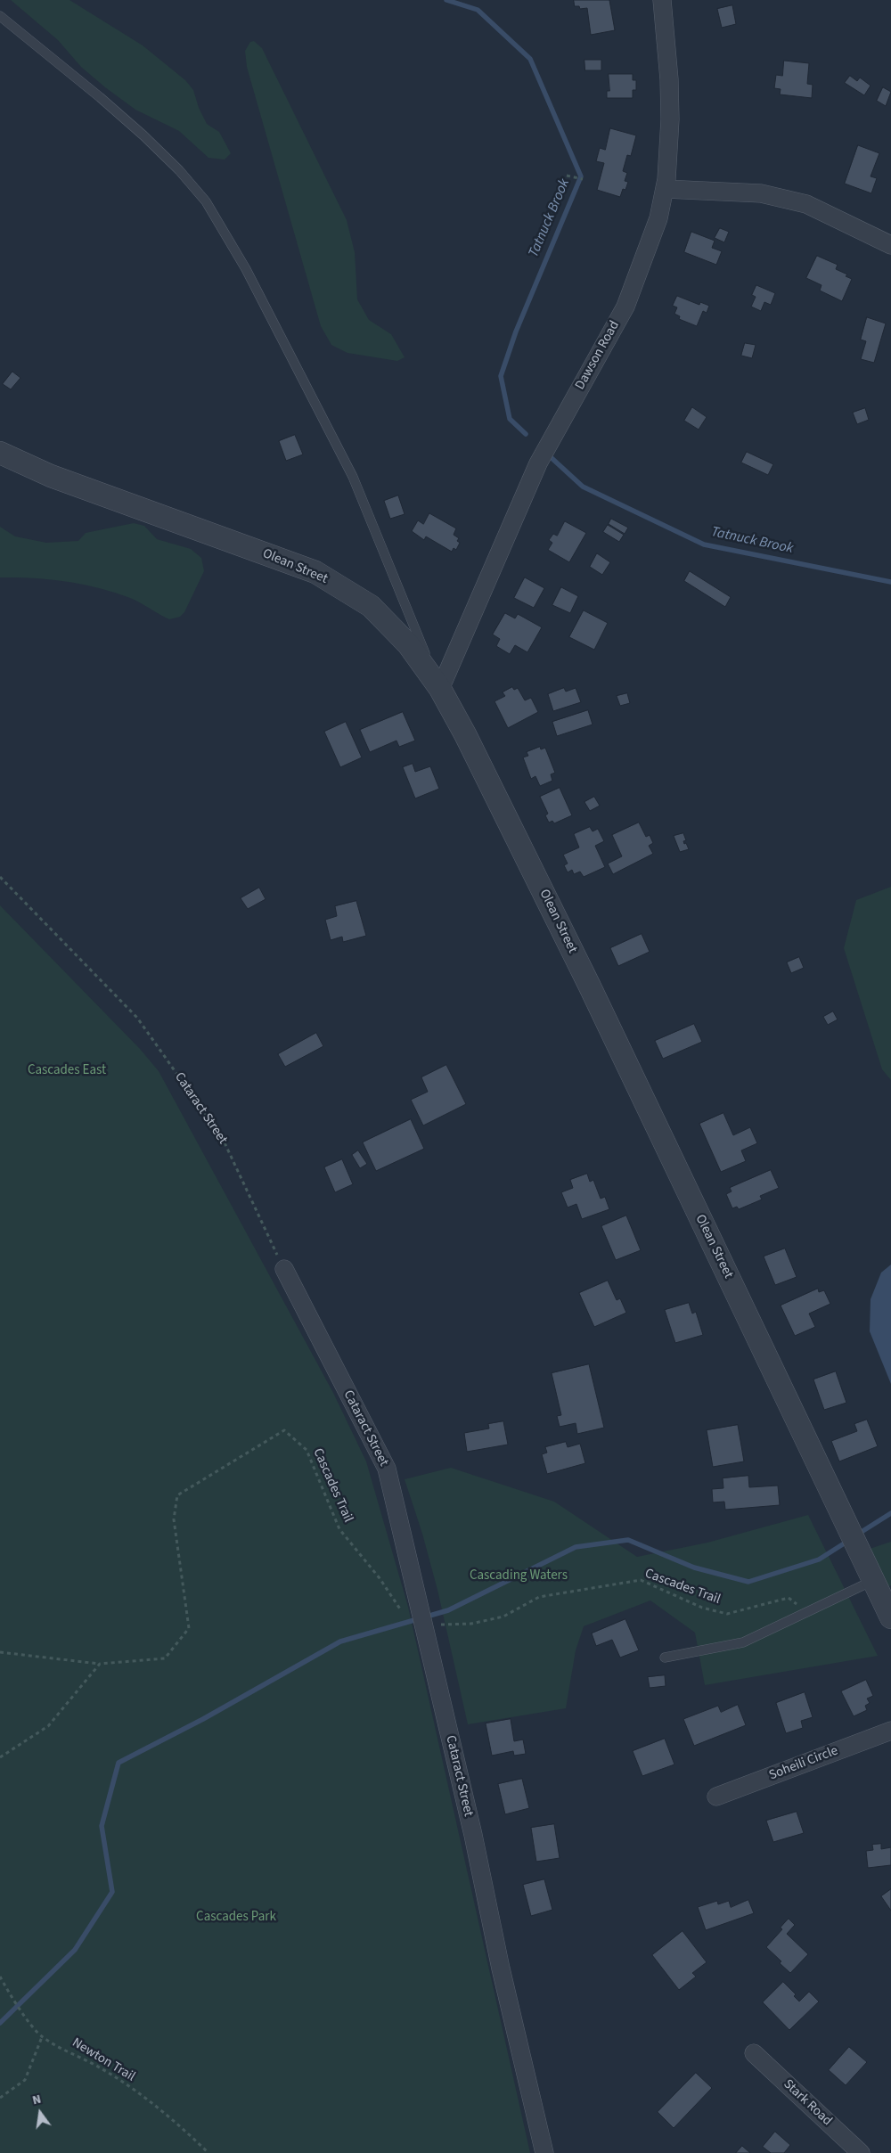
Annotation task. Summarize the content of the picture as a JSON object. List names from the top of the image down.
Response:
{
  "streets": {
    "street": [
      "Dawson Road",
      "Olean Street",
      "Cataract Street",
      "Soheili Circle",
      "Stark Road"
    ],
    "path": ["Cascades Trail", "Newton Trail"]
  },
  "crossings": [
    ["Dawson Road", "Olean Street"],
    ["Cataract Street", "Cascades Trail"]
  ],
  "water": ["Tatnuck Brook"],
  "parks": ["Cascades East", "Cascading Waters", "Cascades Park"],
  "north": "top"
}
